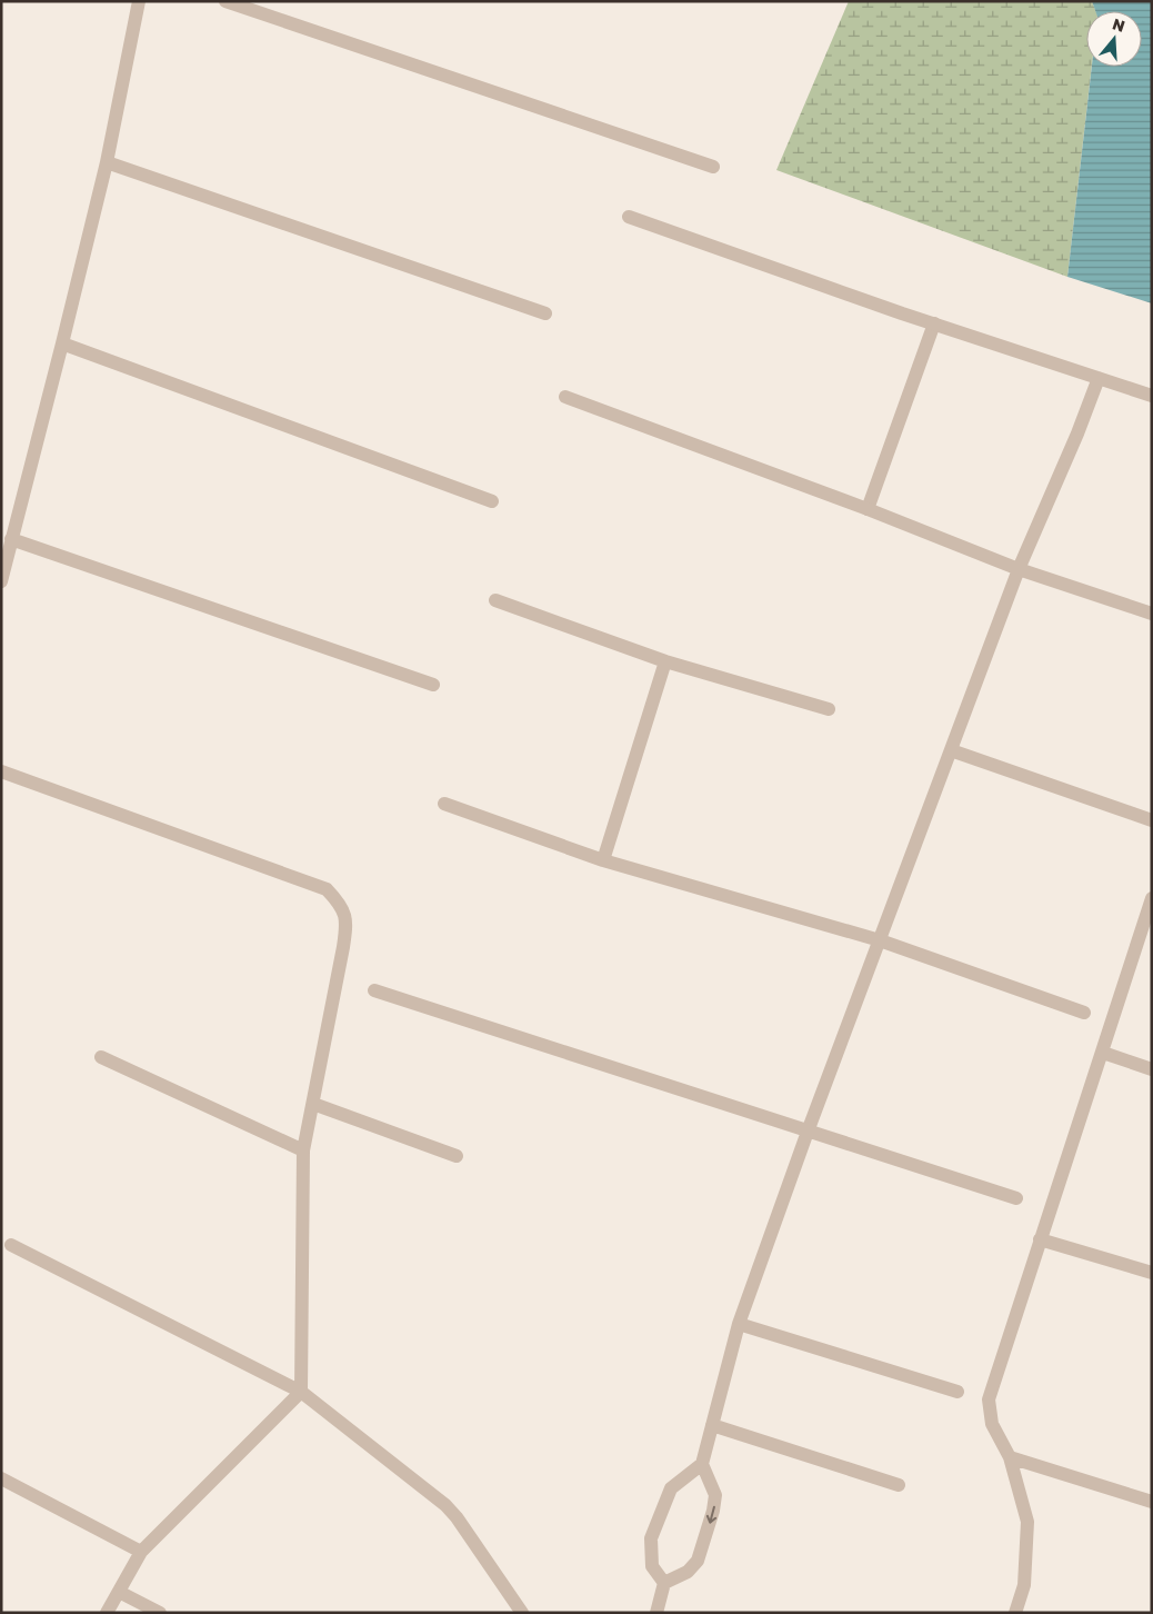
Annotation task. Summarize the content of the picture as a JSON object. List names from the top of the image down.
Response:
{
  "north": "top"
}
